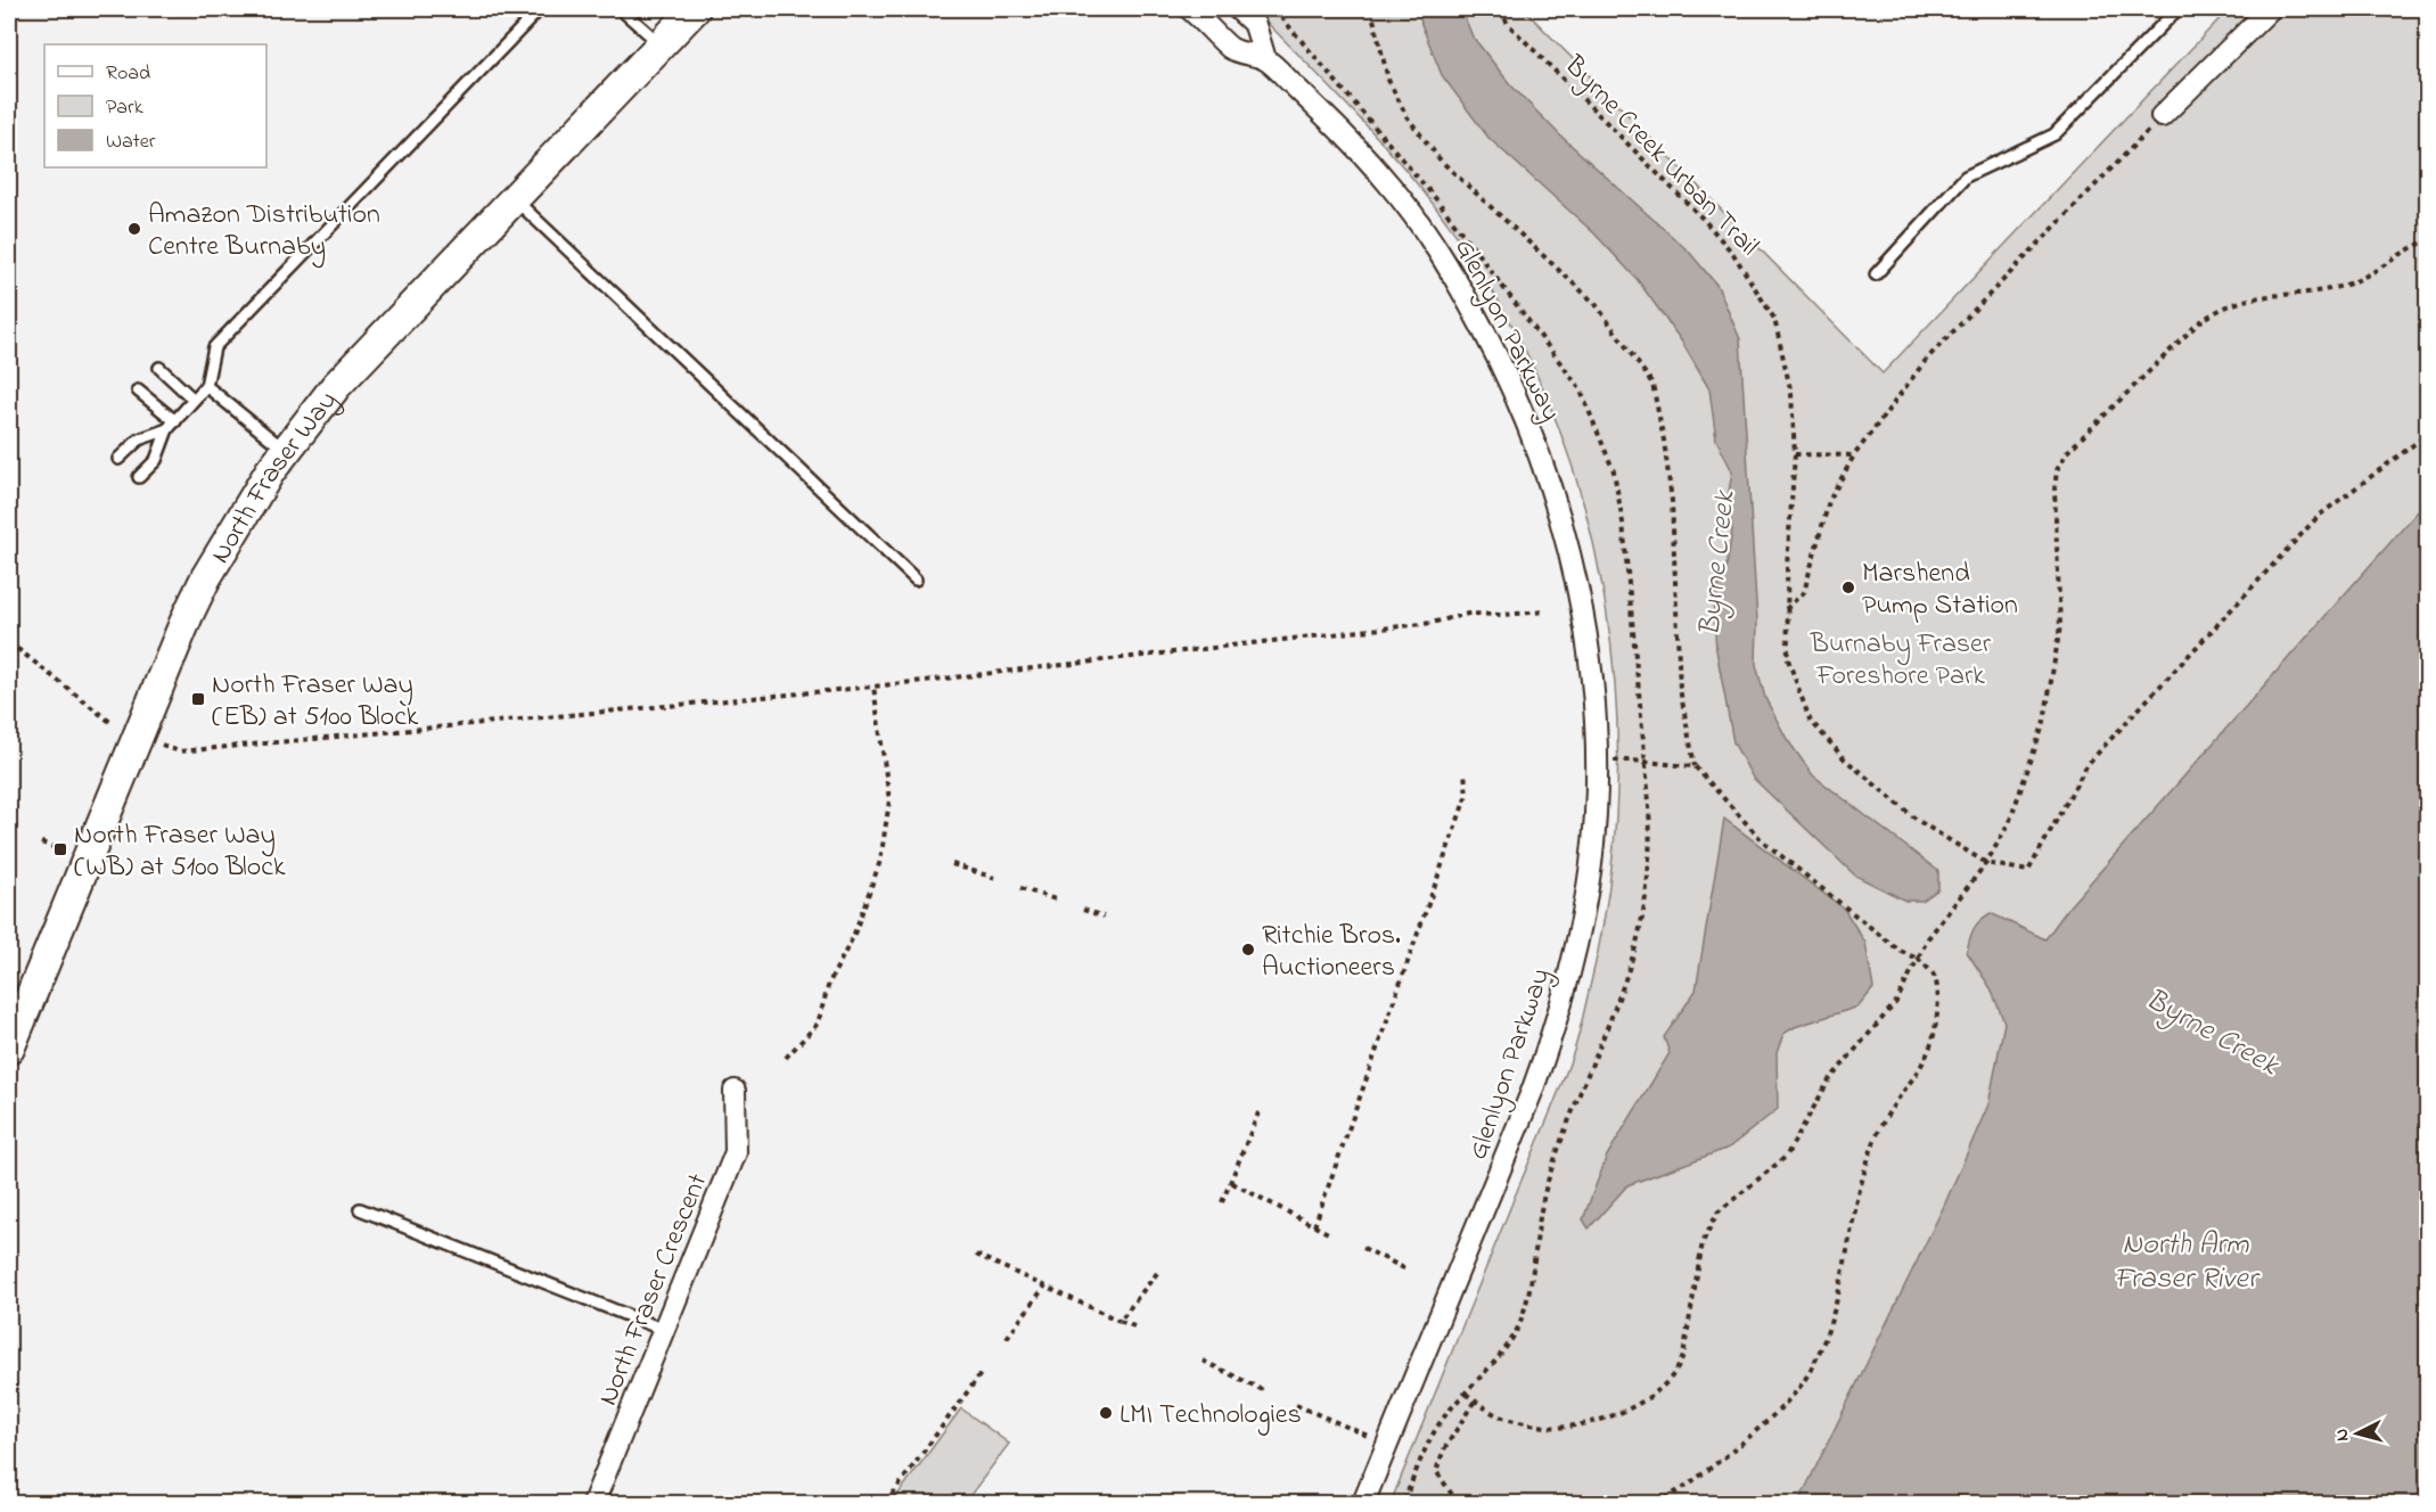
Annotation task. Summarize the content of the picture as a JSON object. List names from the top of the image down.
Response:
{
  "streets": {
    "street": ["Glenlyon Parkway", "North Fraser Way", "North Fraser Crescent"],
    "path": ["Byrne Creek Urban Trail"]
  },
  "water": ["Byrne Creek", "North Arm Fraser River"],
  "parks": ["Burnaby Fraser Foreshore Park"],
  "places": {
    "other": [
      "Amazon Distribution Centre Burnaby",
      "Marshend Pump Station",
      "Ritchie Bros. Auctioneers",
      "LMI Technologies"
    ],
    "transit": ["North Fraser Way (EB) at 5100 Block", "North Fraser Way (WB) at 5100 Block"]
  },
  "legend": ["Road", "Park", "Water"],
  "north": "left"
}
